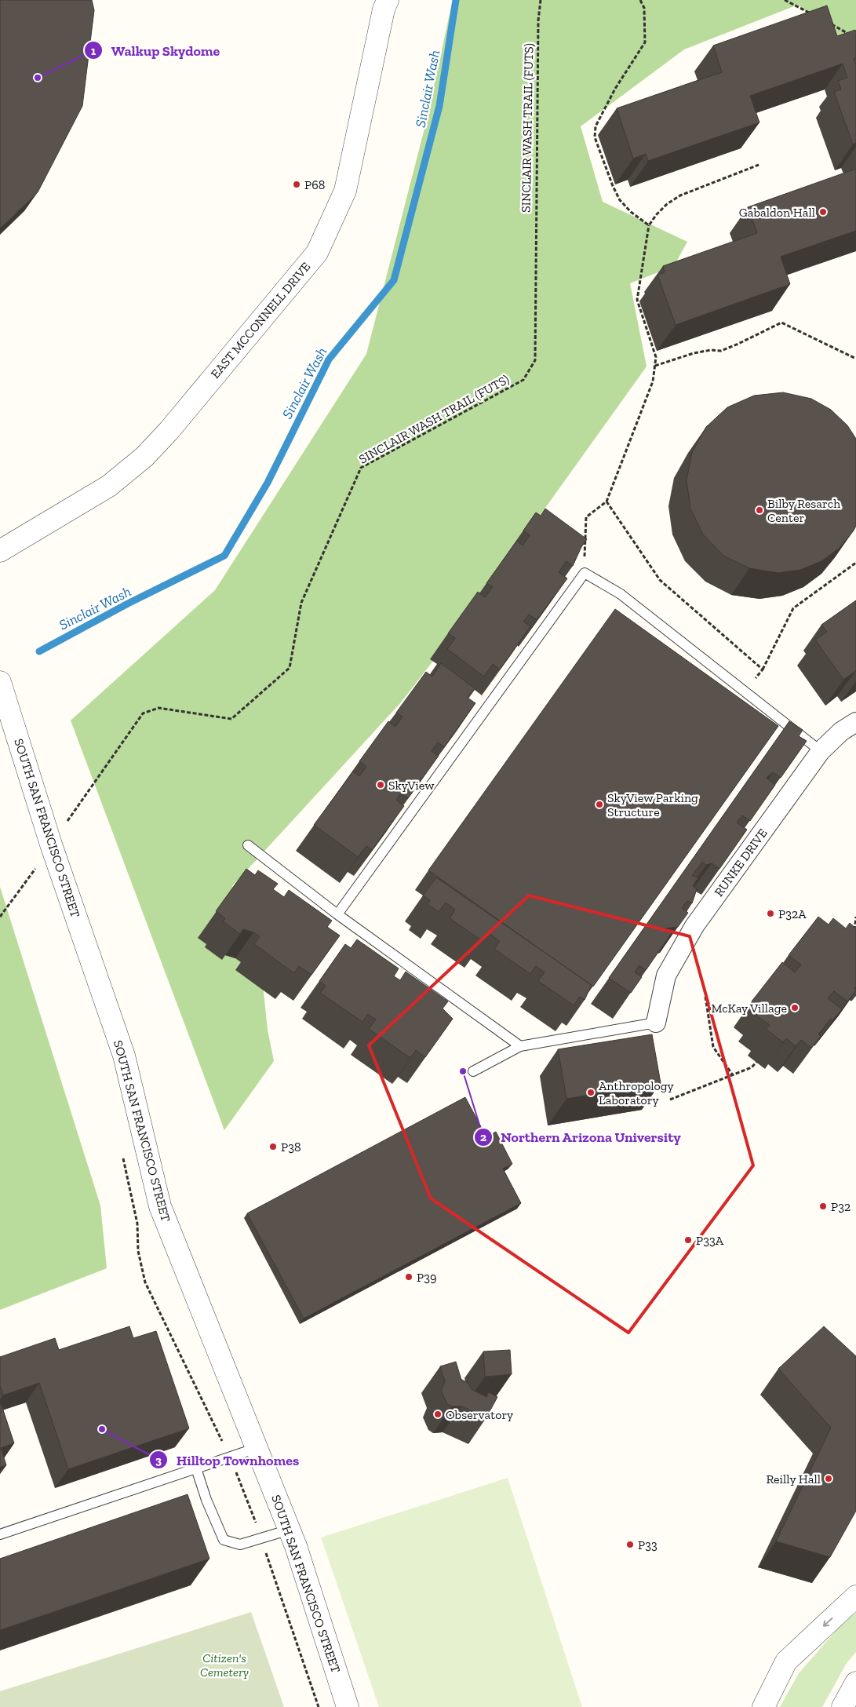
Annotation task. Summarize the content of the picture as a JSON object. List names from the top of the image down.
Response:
{
  "streets": {
    "street": ["EAST MCCONNELL DRIVE", "SOUTH SAN FRANCISCO STREET", "RUNKE DRIVE"],
    "path": ["SINCLAIR WASH TRAIL (FUTS)"]
  },
  "crossings": [
    ["SINCLAIR WASH TRAIL (FUTS)", "SOUTH SAN FRANCISCO STREET"]
  ],
  "water": ["Sinclair Wash"],
  "parks": ["Citizen's Cemetery"],
  "places": [
    "Walkup Skydome",
    "P68",
    "Gabaldon Hall",
    "Bilby Resarch Center",
    "SkyView",
    "SkyView Parking Structure",
    "P32A",
    "McKay Village",
    "Northern Arizona University",
    "Anthropology Laboratory",
    "P38",
    "P32",
    "P33A",
    "P39",
    "Observatory",
    "Hilltop Townhomes",
    "Reilly Hall",
    "P33"
  ]
}
